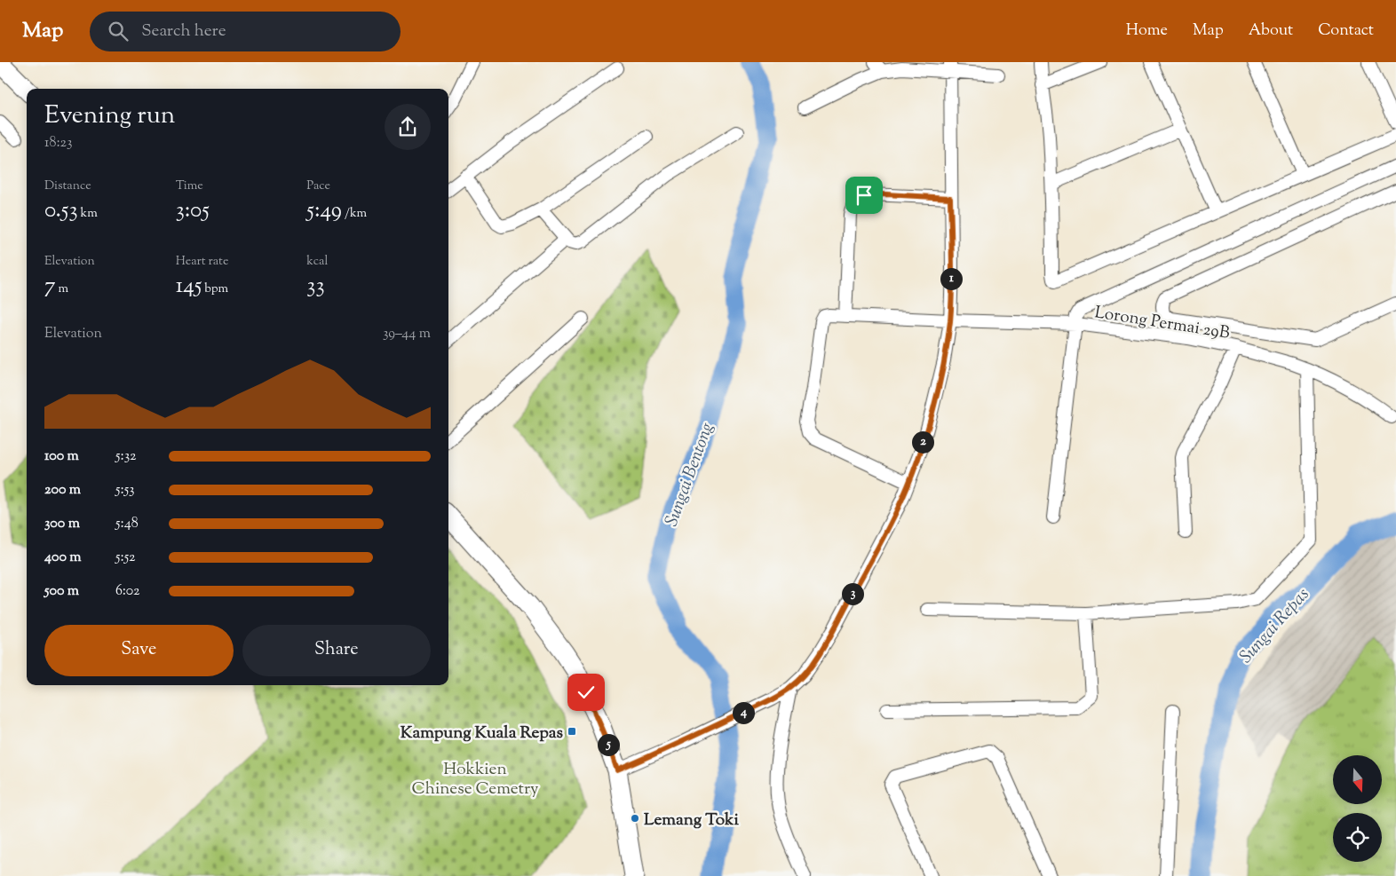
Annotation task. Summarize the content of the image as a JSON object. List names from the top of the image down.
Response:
{
  "streets": {
    "street": ["Lorong Permai 29B"]
  },
  "water": ["Sungai Bentong", "Sungai Repas"],
  "parks": ["Hokkien Chinese Cemetry"],
  "places": {
    "transit": ["Kampung Kuala Repas"],
    "other": ["Lemang Toki"]
  },
  "north": "bottom",
  "page": {
    "header": "Map",
    "search": "Search here",
    "nav": [
      "Home",
      "Map",
      "About",
      "Contact"
    ],
    "heading": ["Evening run", "18:23"],
    "stats": [
      ["Distance", "0.53 km"],
      ["Time", "3:05"],
      ["Pace", "5:49 /km"],
      ["Elevation", "7 m"],
      ["Heart rate", "145 bpm"],
      ["kcal", "33"]
    ],
    "pins": [
      "1",
      "2",
      "3",
      "4",
      "5"
    ],
    "chart": ["Elevation", "39–44 m"],
    "list": [
      {
        "name": "100 m",
        "note": "5:32"
      },
      {
        "name": "200 m",
        "note": "5:53"
      },
      {
        "name": "300 m",
        "note": "5:48"
      },
      {
        "name": "400 m",
        "note": "5:52"
      },
      {
        "name": "500 m",
        "note": "6:02"
      }
    ],
    "buttons": ["Save", "Share"]
  }
}
